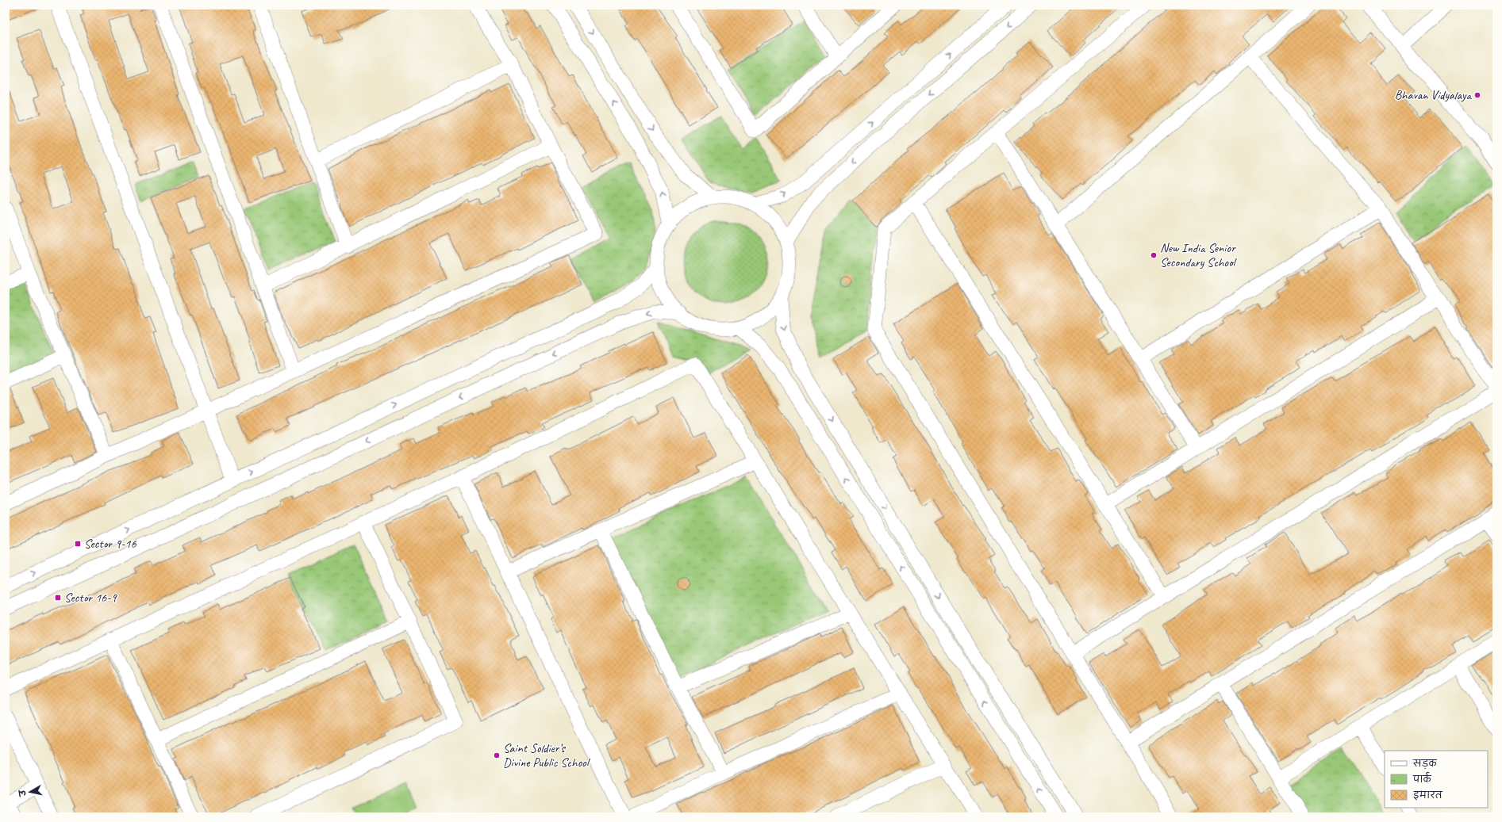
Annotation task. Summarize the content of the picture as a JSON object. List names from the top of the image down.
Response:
{
  "places": {
    "other": ["Bhavan Vidyalaya", "New India Senior Secondary School", "Saint Soldier’s Divine Public School"],
    "transit": ["Sector 9-16", "Sector 16-9"]
  },
  "legend": ["सड़क", "पार्क", "इमारत"],
  "north": "left"
}
